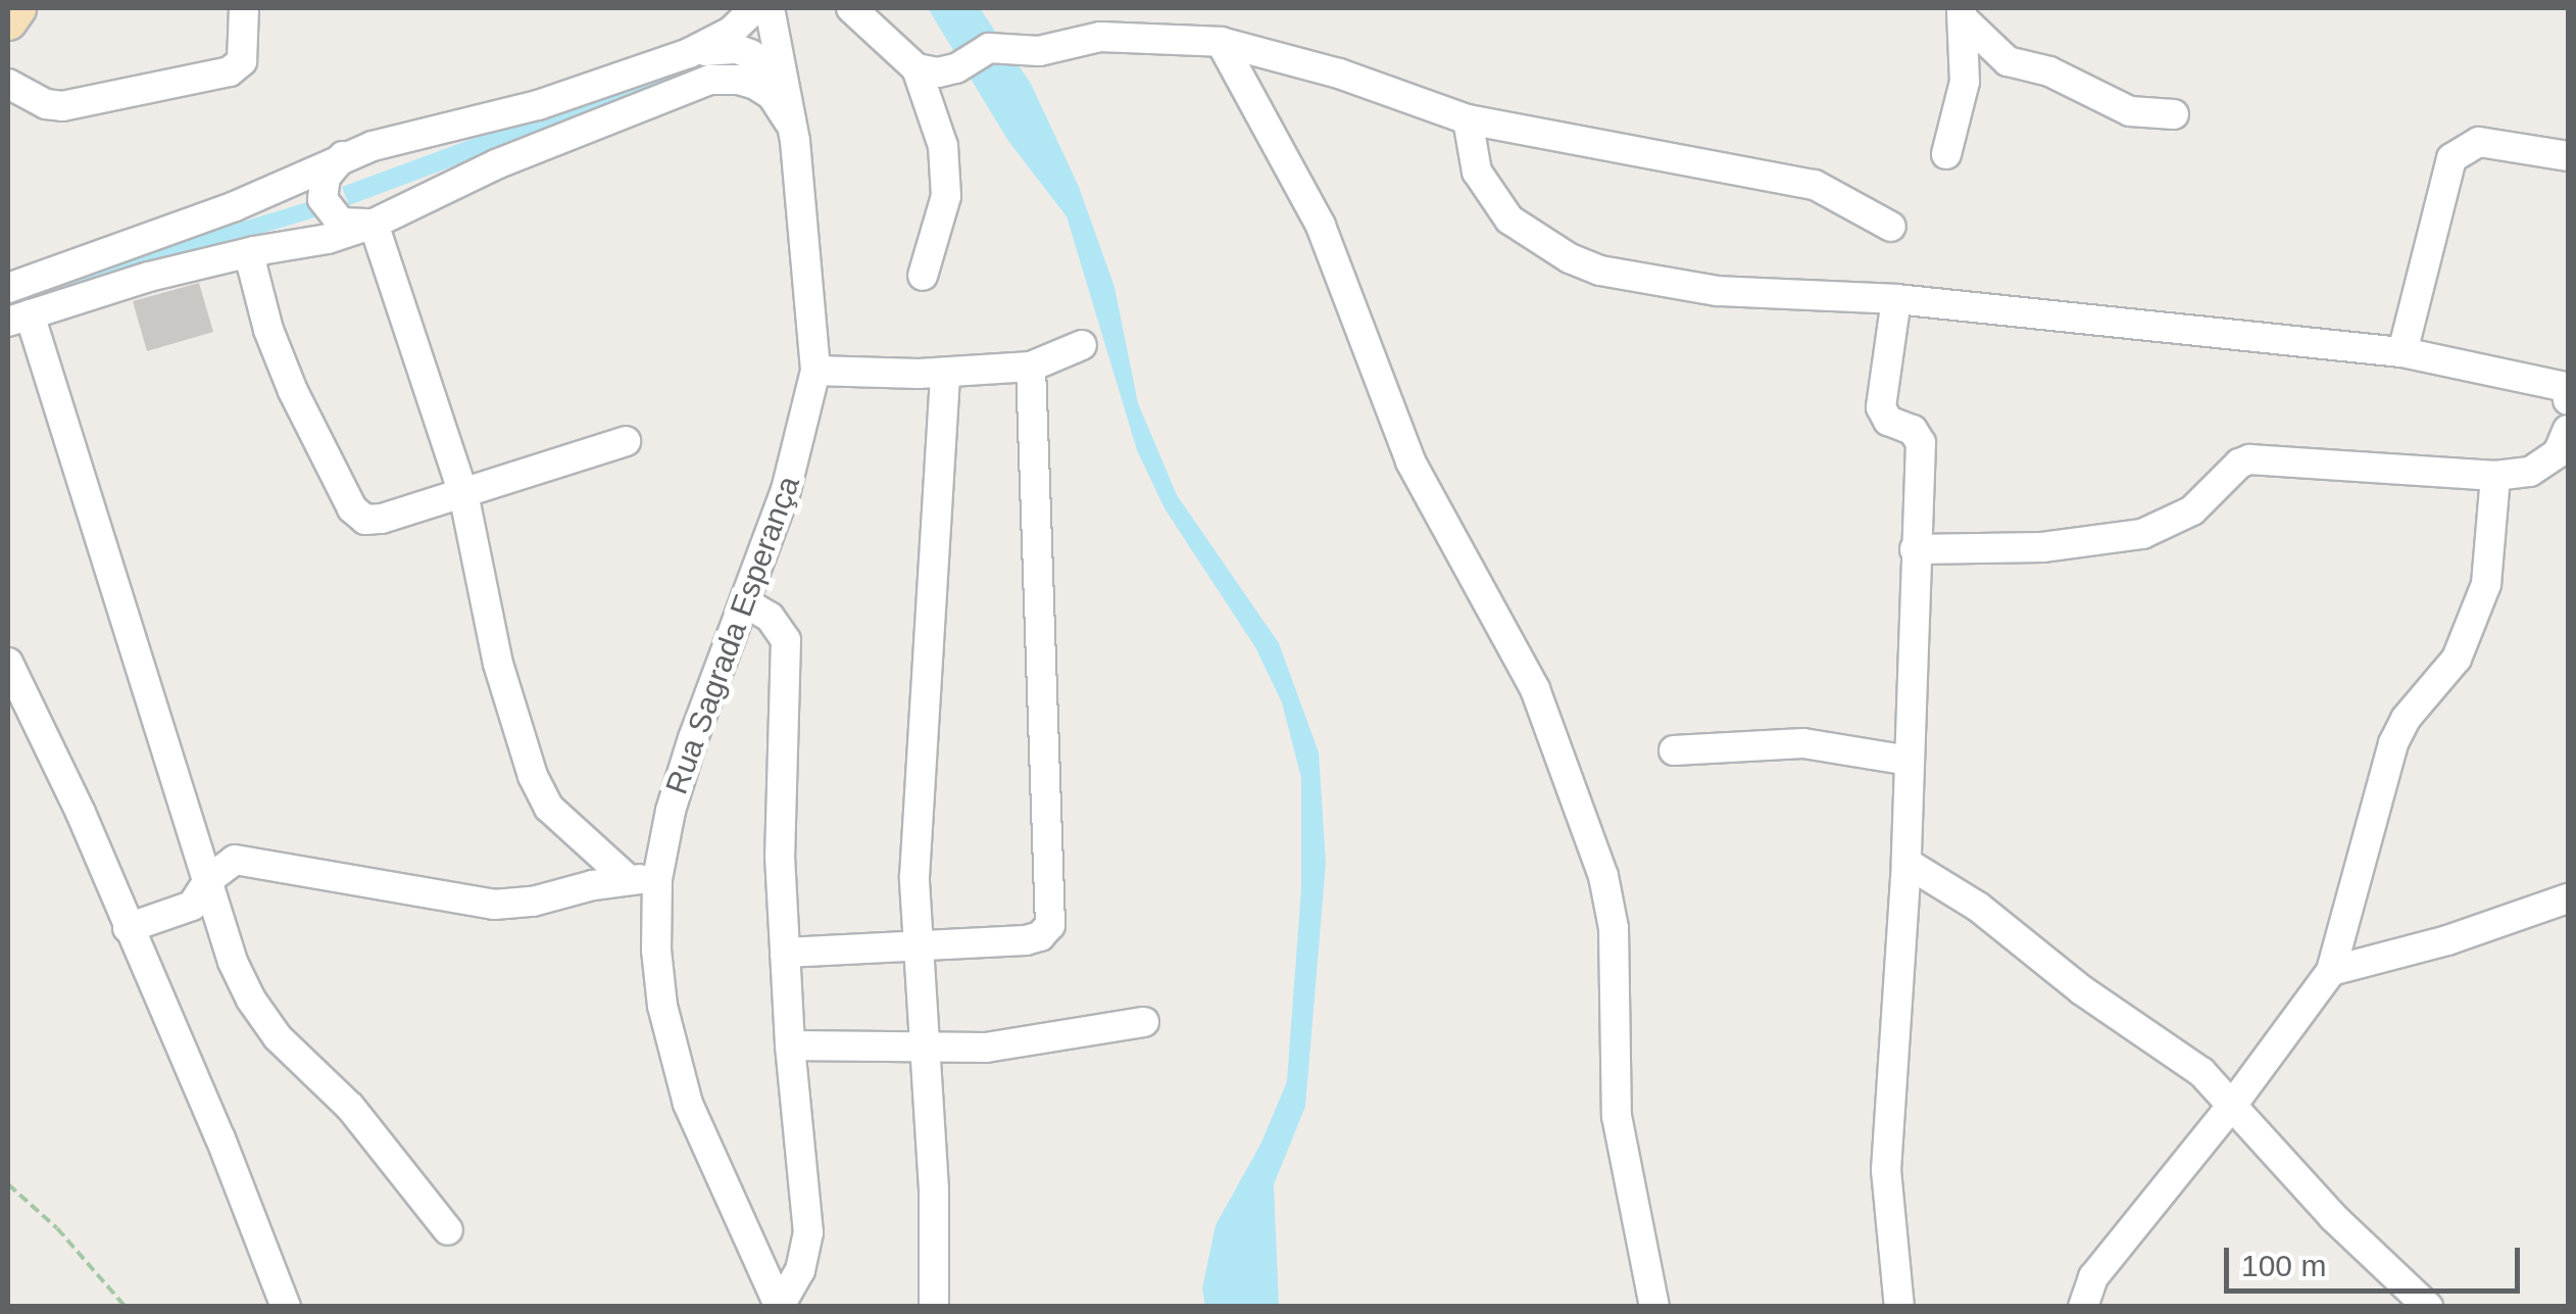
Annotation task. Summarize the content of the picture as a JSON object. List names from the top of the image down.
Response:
{
  "streets": {
    "street": ["Rua Sagrada Esperança"]
  },
  "scale_bar": "100 m"
}
